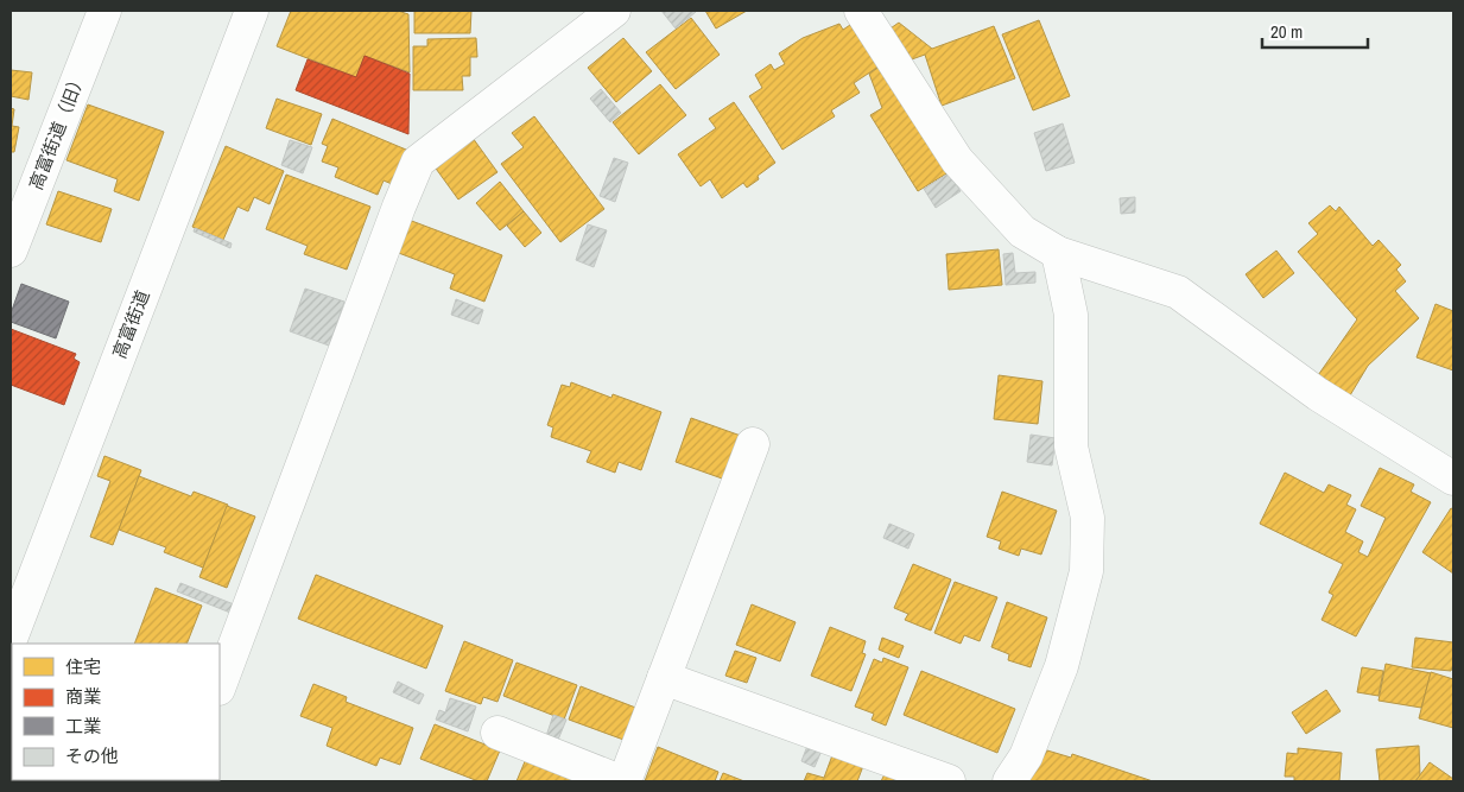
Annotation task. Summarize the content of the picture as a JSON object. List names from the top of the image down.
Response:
{
  "streets": {
    "street": ["高富街道（旧）", "高富街道"]
  },
  "legend": [
    "住宅",
    "商業",
    "工業",
    "その他"
  ],
  "scale_bar": "20 m"
}
